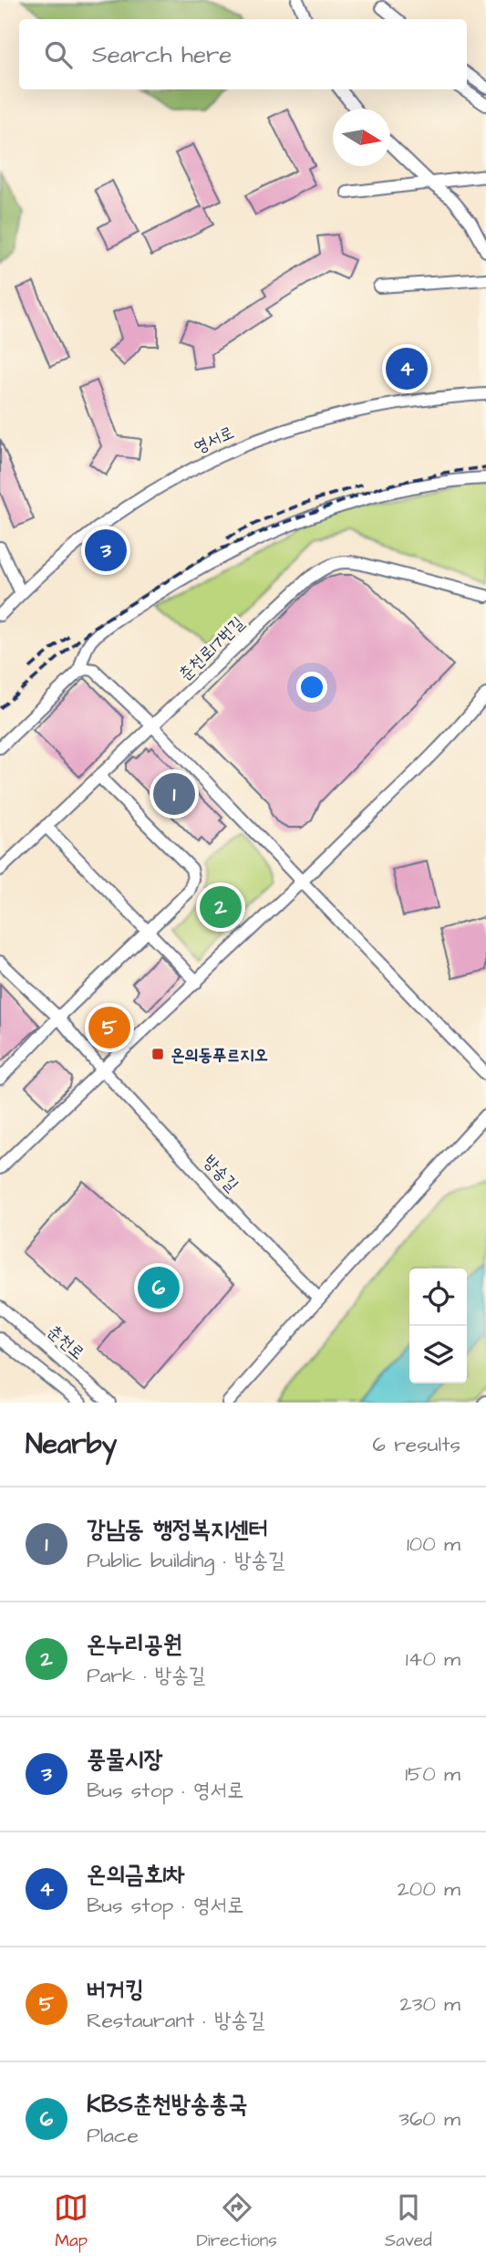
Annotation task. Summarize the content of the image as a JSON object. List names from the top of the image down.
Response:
{
  "streets": {
    "street": [
      "영서로",
      "춘천로17번길",
      "방송길",
      "춘천로"
    ]
  },
  "places": {
    "transit": ["온의동푸르지오"]
  },
  "north": "right",
  "page": {
    "search": "Search here",
    "pins": [
      "4",
      "3",
      "1",
      "2",
      "5",
      "6"
    ],
    "heading": ["Nearby", "6 results"],
    "list": [
      {
        "mark": "1",
        "name": "강남동 행정복지센터",
        "note": "Public building · 방송길",
        "value": "100 m"
      },
      {
        "mark": "2",
        "name": "온누리공원",
        "note": "Park · 방송길",
        "value": "140 m"
      },
      {
        "mark": "3",
        "name": "풍물시장",
        "note": "Bus stop · 영서로",
        "value": "150 m"
      },
      {
        "mark": "4",
        "name": "온의금호1차",
        "note": "Bus stop · 영서로",
        "value": "200 m"
      },
      {
        "mark": "5",
        "name": "버거킹",
        "note": "Restaurant · 방송길",
        "value": "230 m"
      },
      {
        "mark": "6",
        "name": "KBS춘천방송총국",
        "note": "Place",
        "value": "360 m"
      }
    ],
    "nav": ["Map", "Directions", "Saved"]
  }
}
